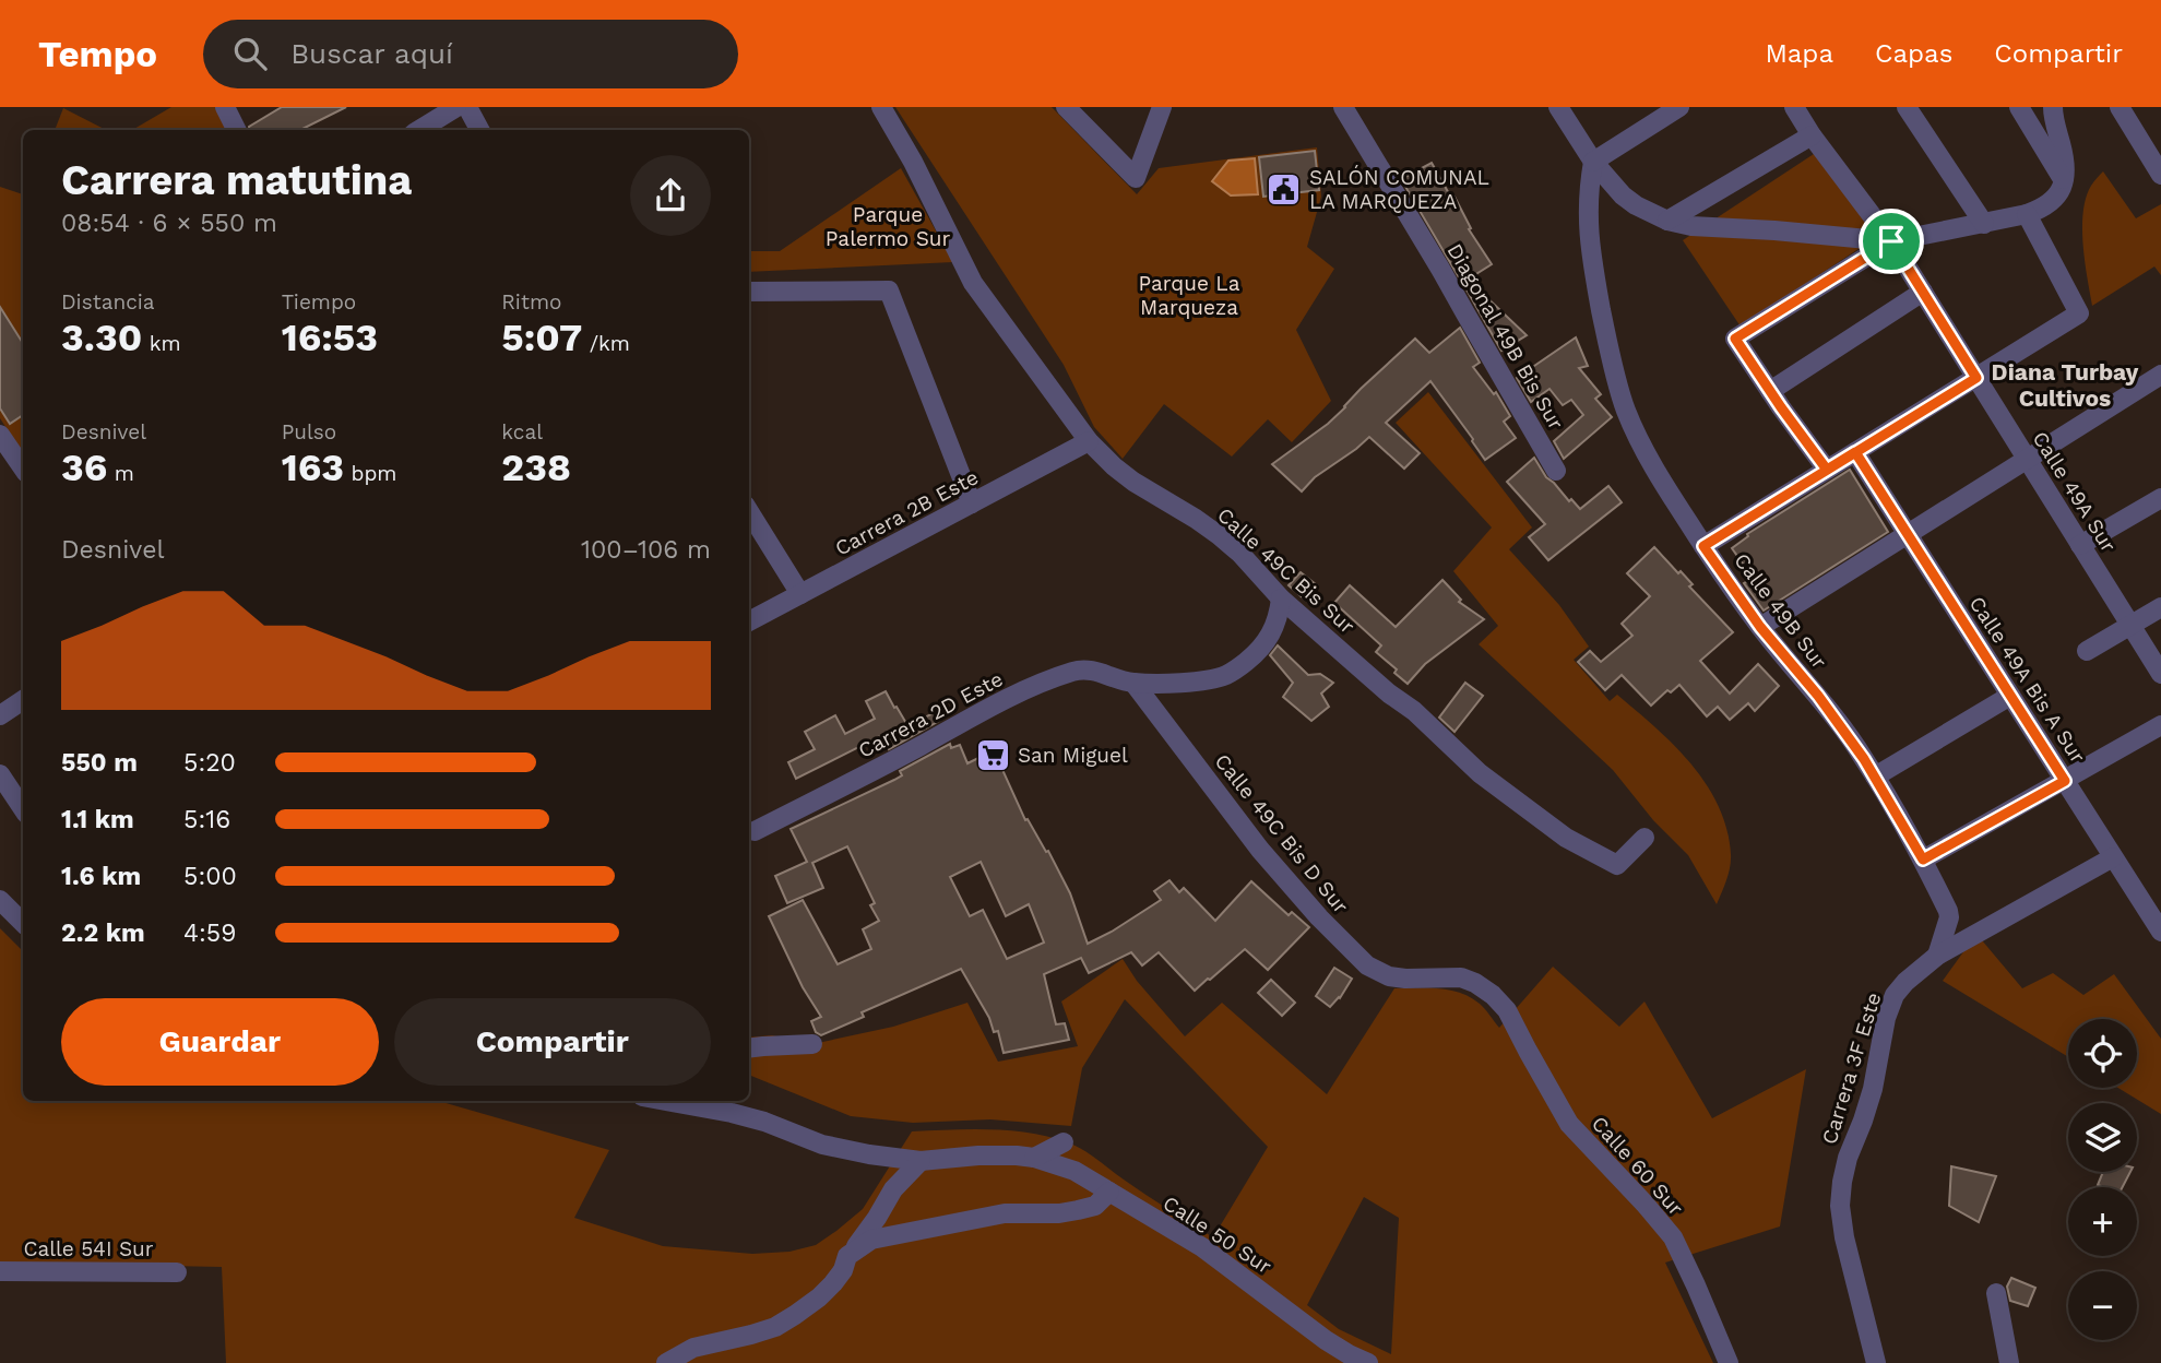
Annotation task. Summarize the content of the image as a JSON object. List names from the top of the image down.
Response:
{
  "streets": {
    "street": [
      "Diagonal 49B Bis Sur",
      "Calle 49A Sur",
      "Carrera 2B Este",
      "Calle 49C Bis Sur",
      "Calle 49B Sur",
      "Calle 49A Bis A Sur",
      "Carrera 2D Este",
      "Calle 49C Bis D Sur",
      "Carrera 3F Este",
      "Calle 60 Sur",
      "Calle 50 Sur",
      "Calle 54I Sur"
    ]
  },
  "crossings": [
    ["Carrera 2B Este", "Calle 49C Bis Sur"],
    ["Calle 49B Sur", "Carrera 3F Este"],
    ["Calle 49A Bis A Sur", "Carrera 3F Este"],
    ["Carrera 2D Este", "Calle 49C Bis D Sur"],
    ["Calle 49C Bis D Sur", "Calle 60 Sur"]
  ],
  "districts": ["Diana Turbay Cultivos"],
  "parks": ["Parque Palermo Sur", "Parque La Marqueza"],
  "places": {
    "public building": ["SALÓN COMUNAL LA MARQUEZA"],
    "supermarket": ["San Miguel"]
  },
  "page": {
    "header": "Tempo",
    "search": "Buscar aquí",
    "nav": ["Mapa", "Capas", "Compartir"],
    "heading": ["Carrera matutina", "08:54 · 6 × 550 m"],
    "stats": [
      ["Distancia", "3.30 km"],
      ["Tiempo", "16:53"],
      ["Ritmo", "5:07 /km"],
      ["Desnivel", "36 m"],
      ["Pulso", "163 bpm"],
      ["kcal", "238"]
    ],
    "chart": ["Desnivel", "100–106 m"],
    "list": [
      {
        "name": "550 m",
        "note": "5:20"
      },
      {
        "name": "1.1 km",
        "note": "5:16"
      },
      {
        "name": "1.6 km",
        "note": "5:00"
      },
      {
        "name": "2.2 km",
        "note": "4:59"
      }
    ],
    "buttons": ["Guardar", "Compartir"],
    "map_buttons": ["+", "−"]
  }
}
